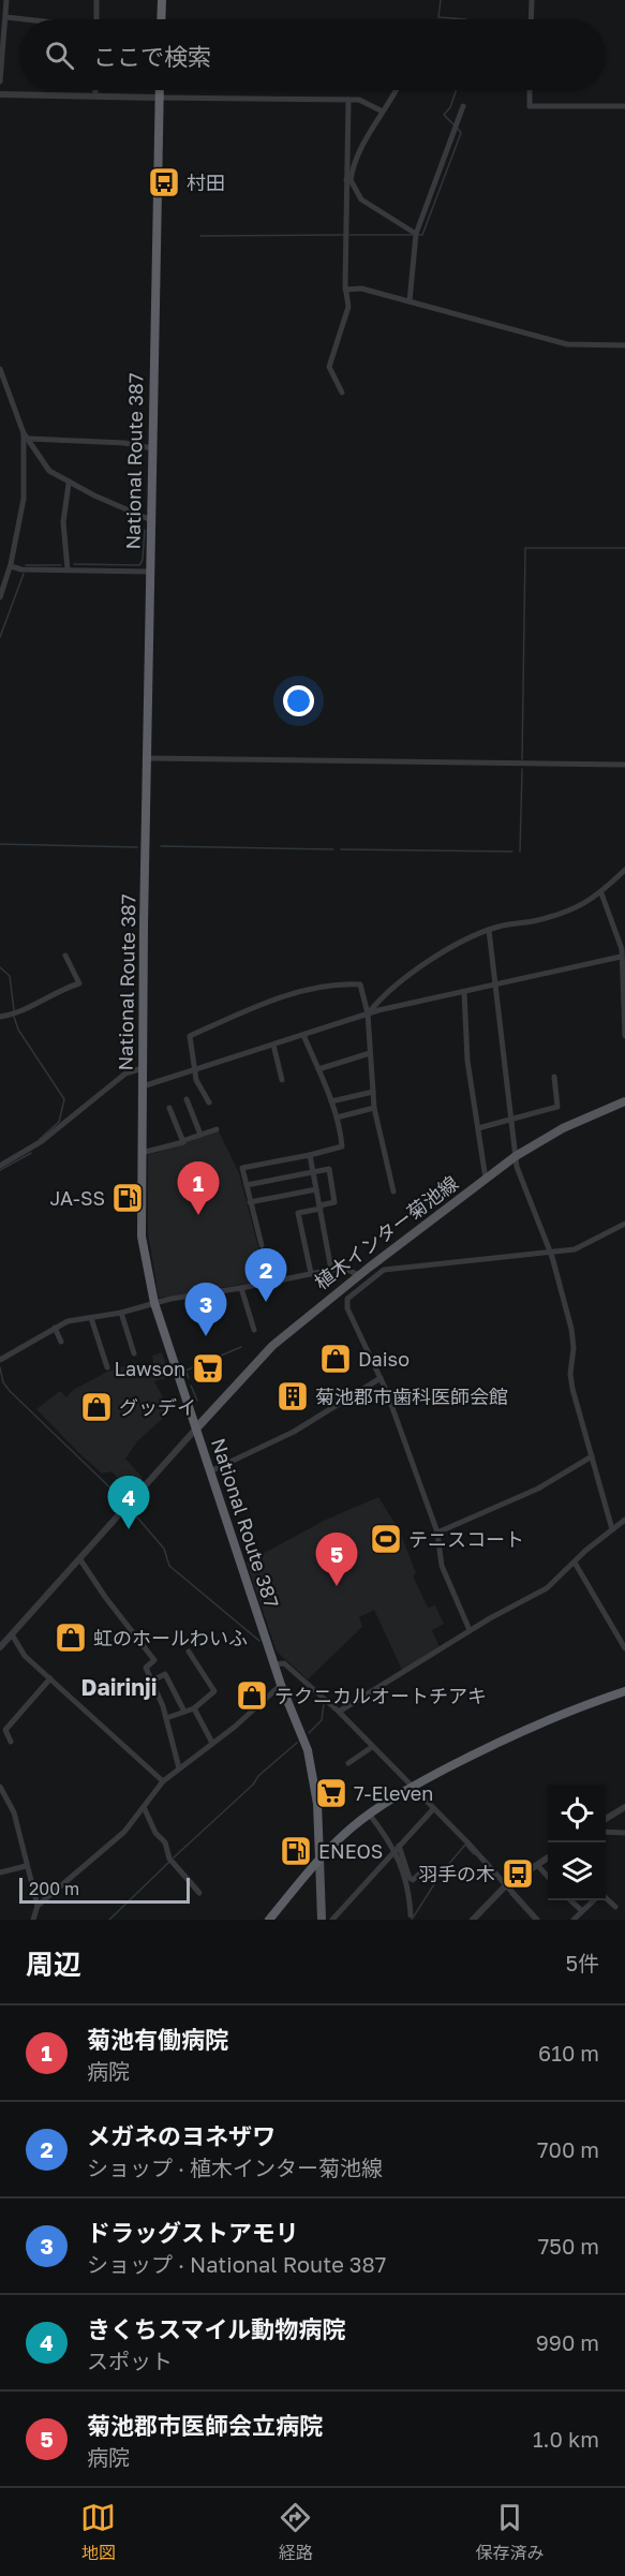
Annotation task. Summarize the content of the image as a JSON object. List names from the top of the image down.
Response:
{
  "streets": {
    "highway": ["National Route 387"],
    "main road": ["植木インター菊池線"]
  },
  "crossings": [
    ["National Route 387", "植木インター菊池線"]
  ],
  "districts": ["Dairinji"],
  "places": {
    "bus stop": ["村田", "羽手の木"],
    "fuel station": ["JA-SS", "ENEOS"],
    "shop": [
      "Daiso",
      "グッデイ",
      "虹のホールわいふ",
      "テクニカルオートチアキ"
    ],
    "supermarket": ["Lawson", "7-Eleven"],
    "building": ["菊池郡市歯科医師会館"],
    "sports": ["テニスコート"]
  },
  "scale_bar": "200 m",
  "page": {
    "search": "ここで検索",
    "pins": [
      "1",
      "2",
      "3",
      "4",
      "5"
    ],
    "scale": "200 m",
    "heading": ["周辺", "5件"],
    "list": [
      {
        "mark": "1",
        "name": "菊池有働病院",
        "note": "病院",
        "value": "610 m"
      },
      {
        "mark": "2",
        "name": "メガネのヨネザワ",
        "note": "ショップ · 植木インター菊池線",
        "value": "700 m"
      },
      {
        "mark": "3",
        "name": "ドラッグストアモリ",
        "note": "ショップ · National Route 387",
        "value": "750 m"
      },
      {
        "mark": "4",
        "name": "きくちスマイル動物病院",
        "note": "スポット",
        "value": "990 m"
      },
      {
        "mark": "5",
        "name": "菊池郡市医師会立病院",
        "note": "病院",
        "value": "1.0 km"
      }
    ],
    "nav": ["地図", "経路", "保存済み"]
  }
}
